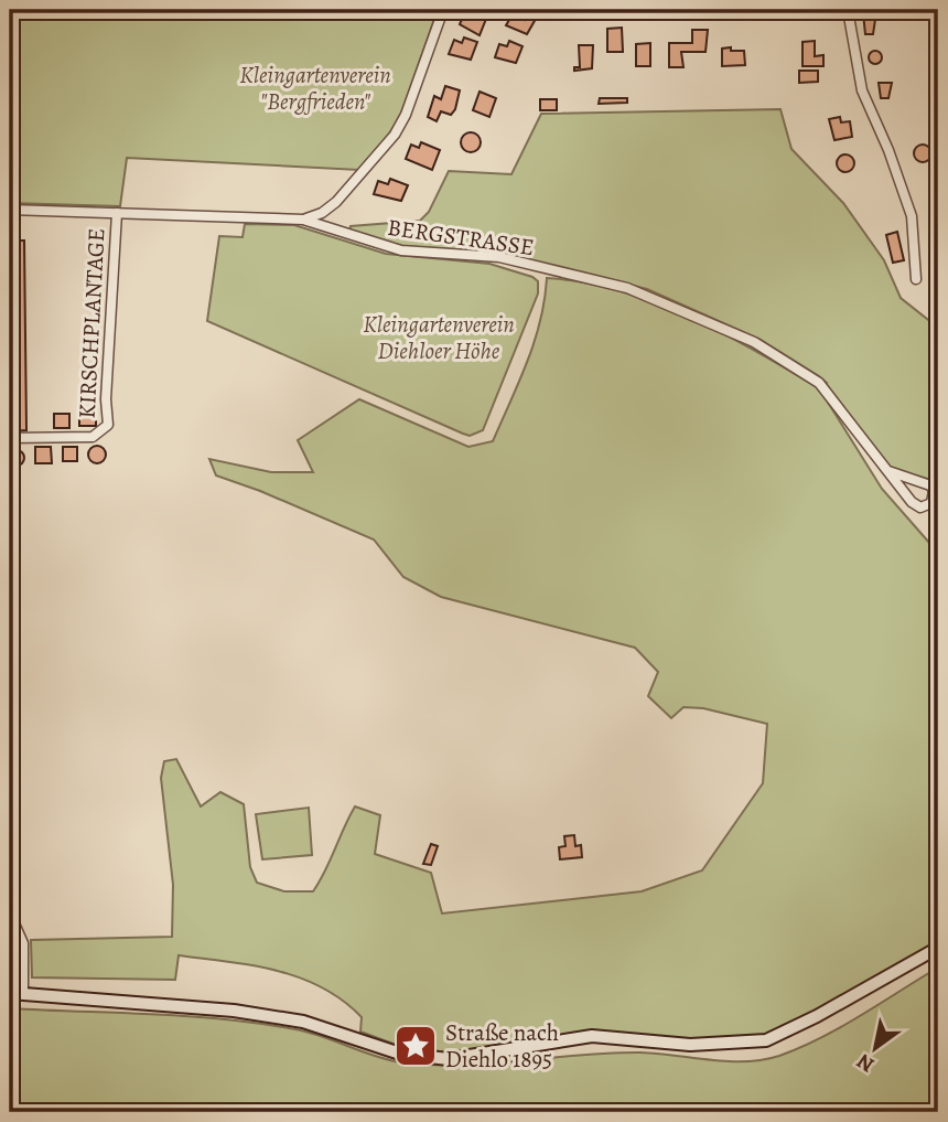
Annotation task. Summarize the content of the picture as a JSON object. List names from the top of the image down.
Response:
{
  "streets": {
    "street": ["BERGSTRASSE", "KIRSCHPLANTAGE"]
  },
  "crossings": [
    ["BERGSTRASSE", "KIRSCHPLANTAGE"]
  ],
  "parks": ["Kleingartenverein \"Bergfrieden\"", "Kleingartenverein Diehloer Höhe"],
  "places": {
    "place": ["Straße nach Diehlo 1895"]
  },
  "north": "bottom left"
}
